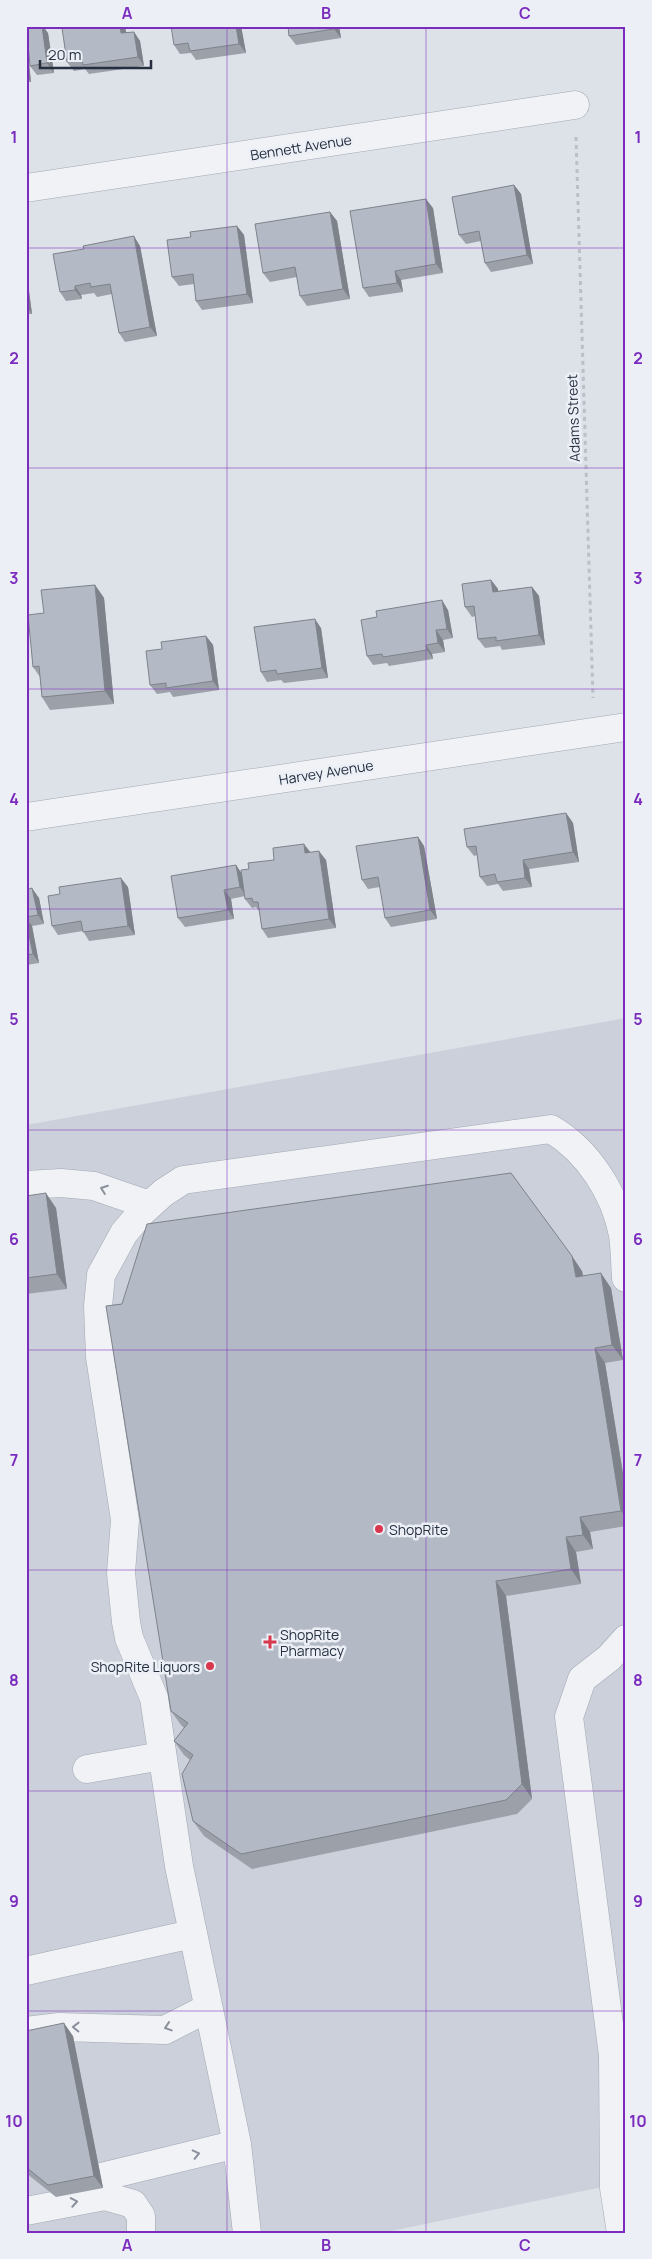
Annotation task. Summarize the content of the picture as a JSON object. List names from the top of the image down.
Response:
{
  "streets": {
    "street": ["Bennett Avenue", "Harvey Avenue"],
    "path": ["Adams Street"]
  },
  "crossings": [
    ["Bennett Avenue", "Adams Street"],
    ["Adams Street", "Harvey Avenue"]
  ],
  "places": {
    "other": ["ShopRite", "ShopRite Liquors"],
    "health": ["ShopRite Pharmacy"]
  },
  "scale_bar": "20 m",
  "grid": {
    "columns": ["A", "B", "C"],
    "rows": [
      "1",
      "2",
      "3",
      "4",
      "5",
      "6",
      "7",
      "8",
      "9",
      "10"
    ]
  }
}
